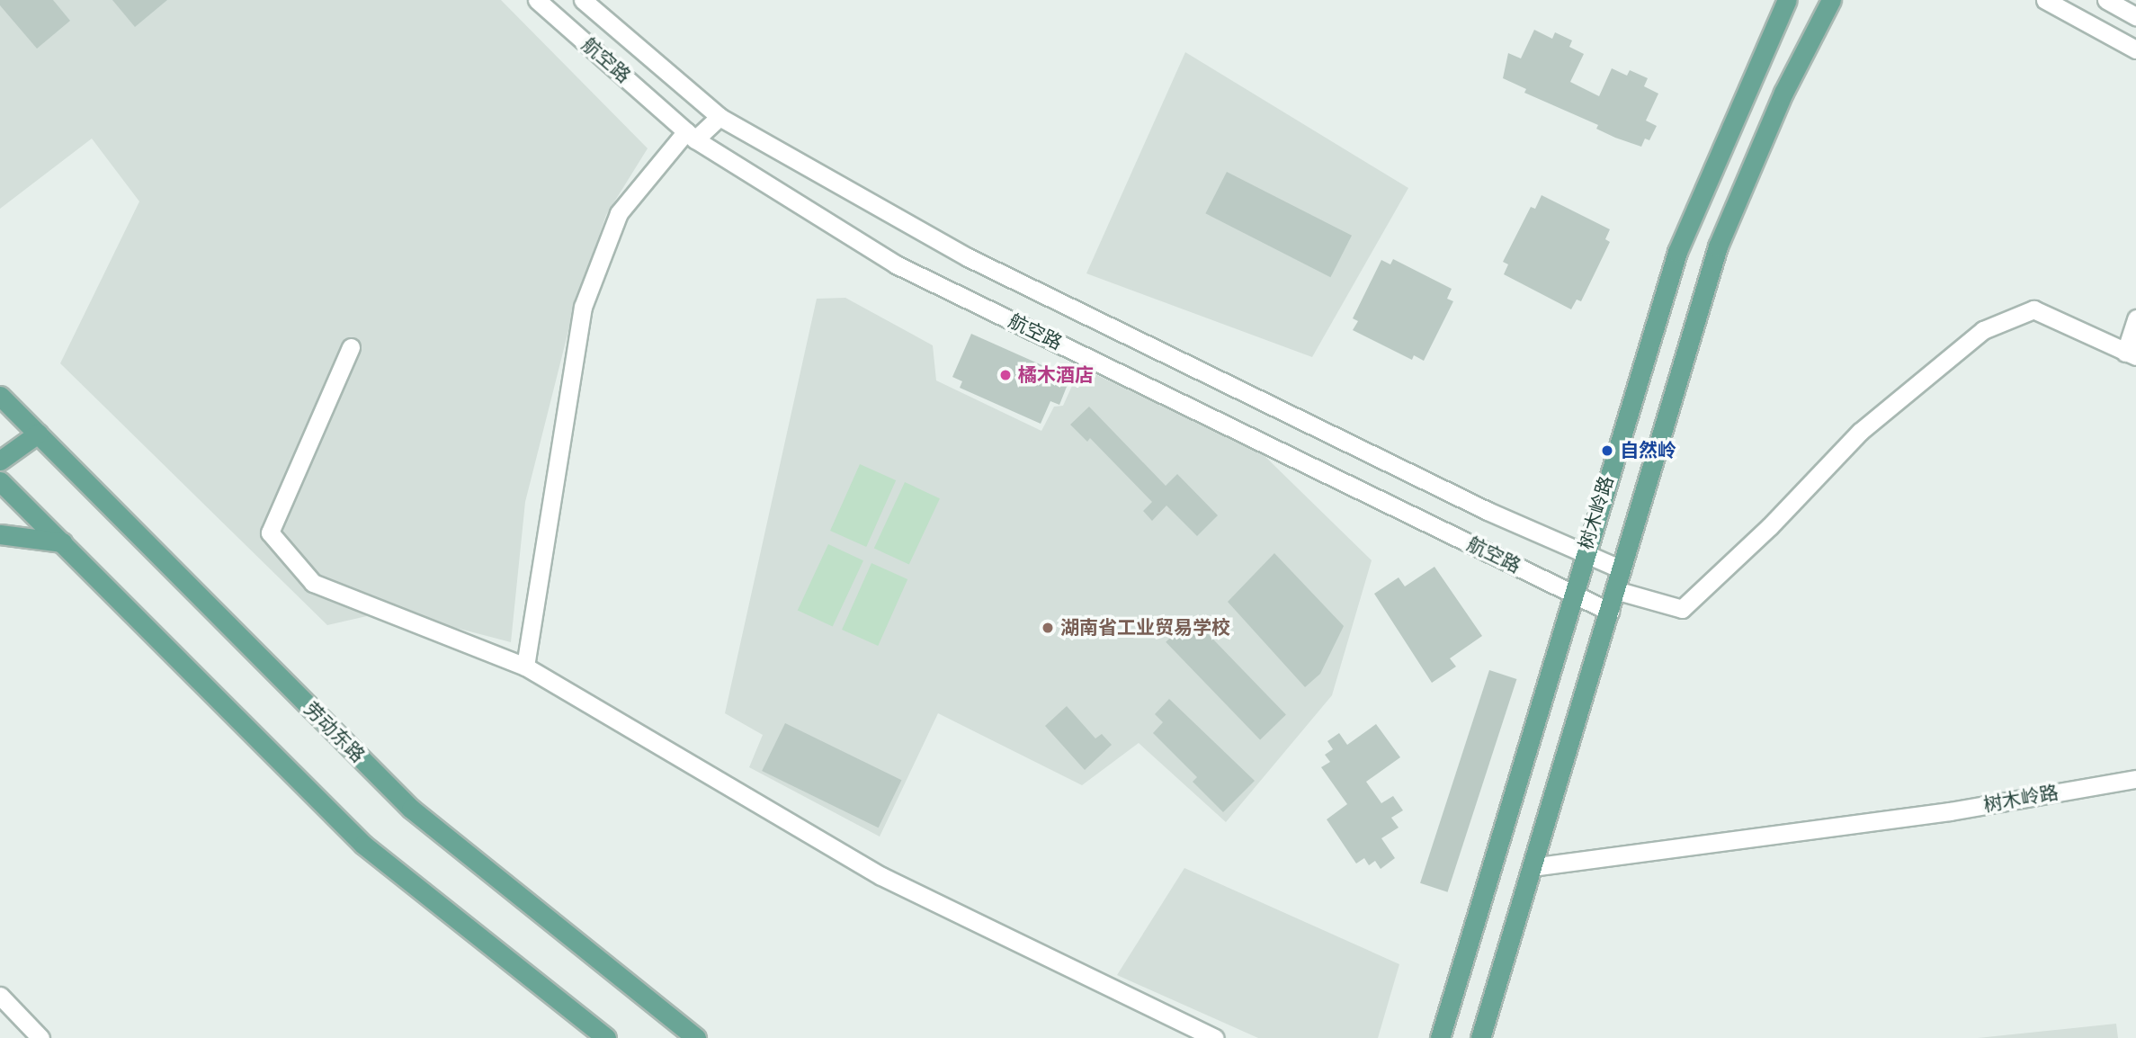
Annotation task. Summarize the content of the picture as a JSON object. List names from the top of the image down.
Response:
{
  "streets": {
    "main road": ["树木岭路", "劳动东路"],
    "street": ["航空路"]
  },
  "crossings": [
    ["航空路", "树木岭路"]
  ],
  "places": ["橘木酒店", "自然岭", "湖南省工业贸易学校"]
}
